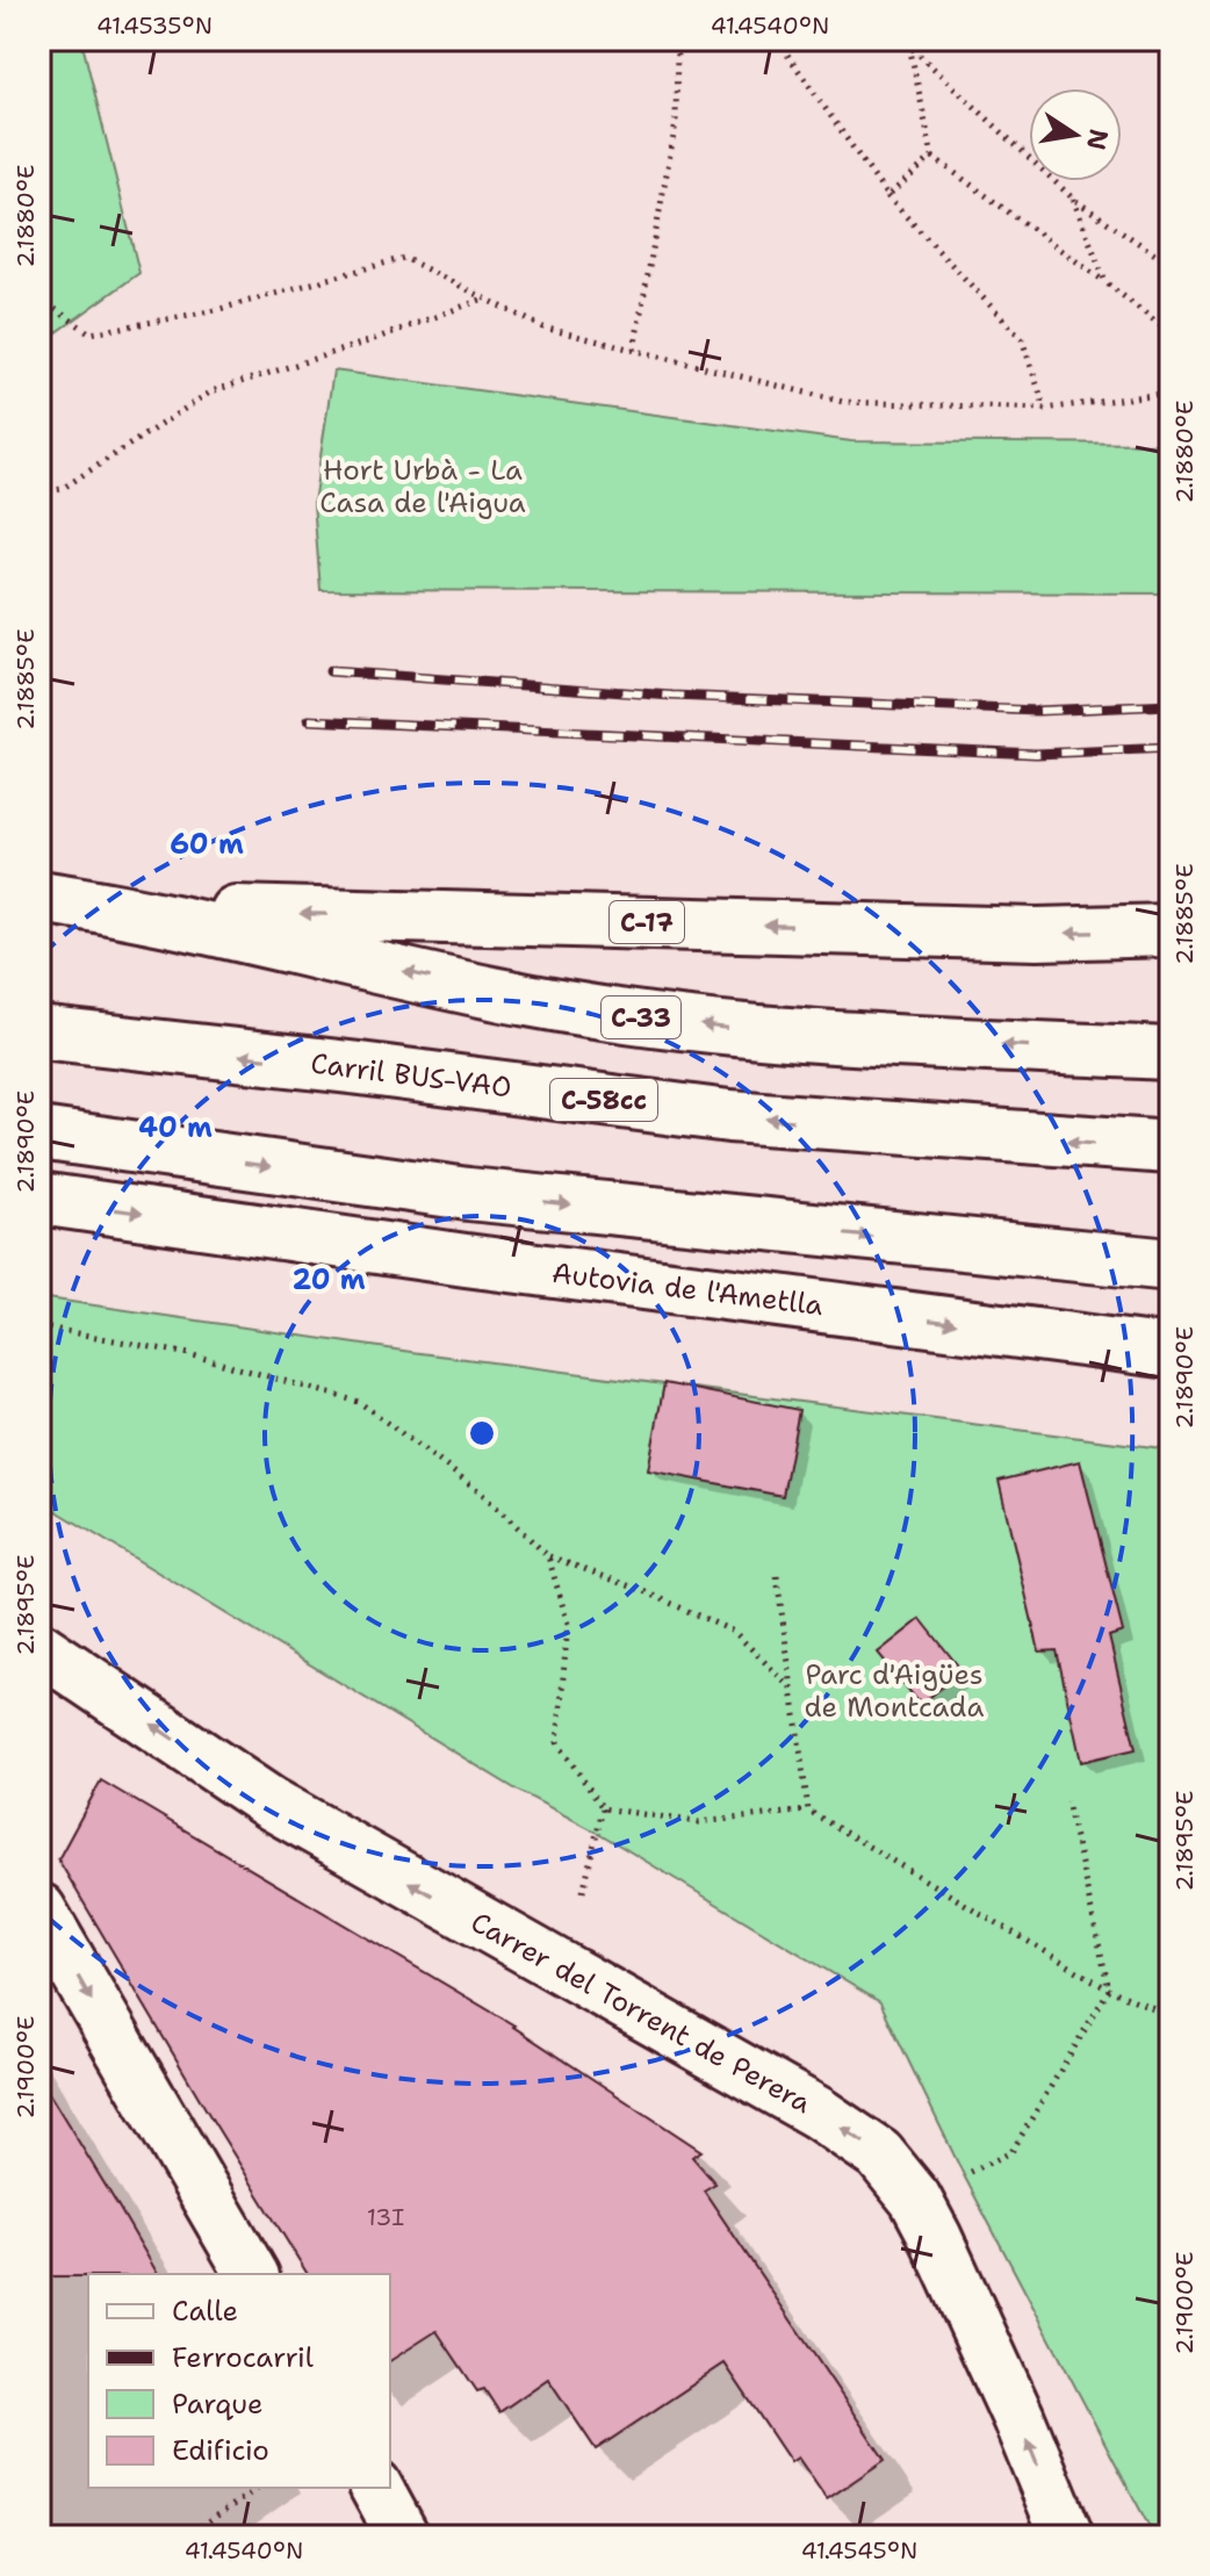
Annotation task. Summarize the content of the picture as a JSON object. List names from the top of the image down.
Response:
{
  "streets": {
    "main road": [
      "C-17",
      "C-33",
      "Carril BUS-VAO",
      "C-58cc",
      "Autovia de l'Ametlla",
      "Carrer del Torrent de Perera"
    ]
  },
  "crossings": [
    ["C-17", "C-33"]
  ],
  "one_way": ["Carrer del Torrent de Perera"],
  "parks": ["Hort Urbà - La Casa de l'Aigua", "Parc d'Aigües de Montcada"],
  "house_numbers": ["13I"],
  "legend": [
    "Calle",
    "Ferrocarril",
    "Parque",
    "Edificio"
  ],
  "north": "right",
  "coordinates": [
    "41.4535°N",
    "41.4540°N",
    "2.1880°E",
    "2.1885°E",
    "2.1890°E",
    "2.1895°E",
    "2.1900°E",
    "41.4545°N"
  ],
  "rings": ["60 m", "40 m", "20 m"]
}
